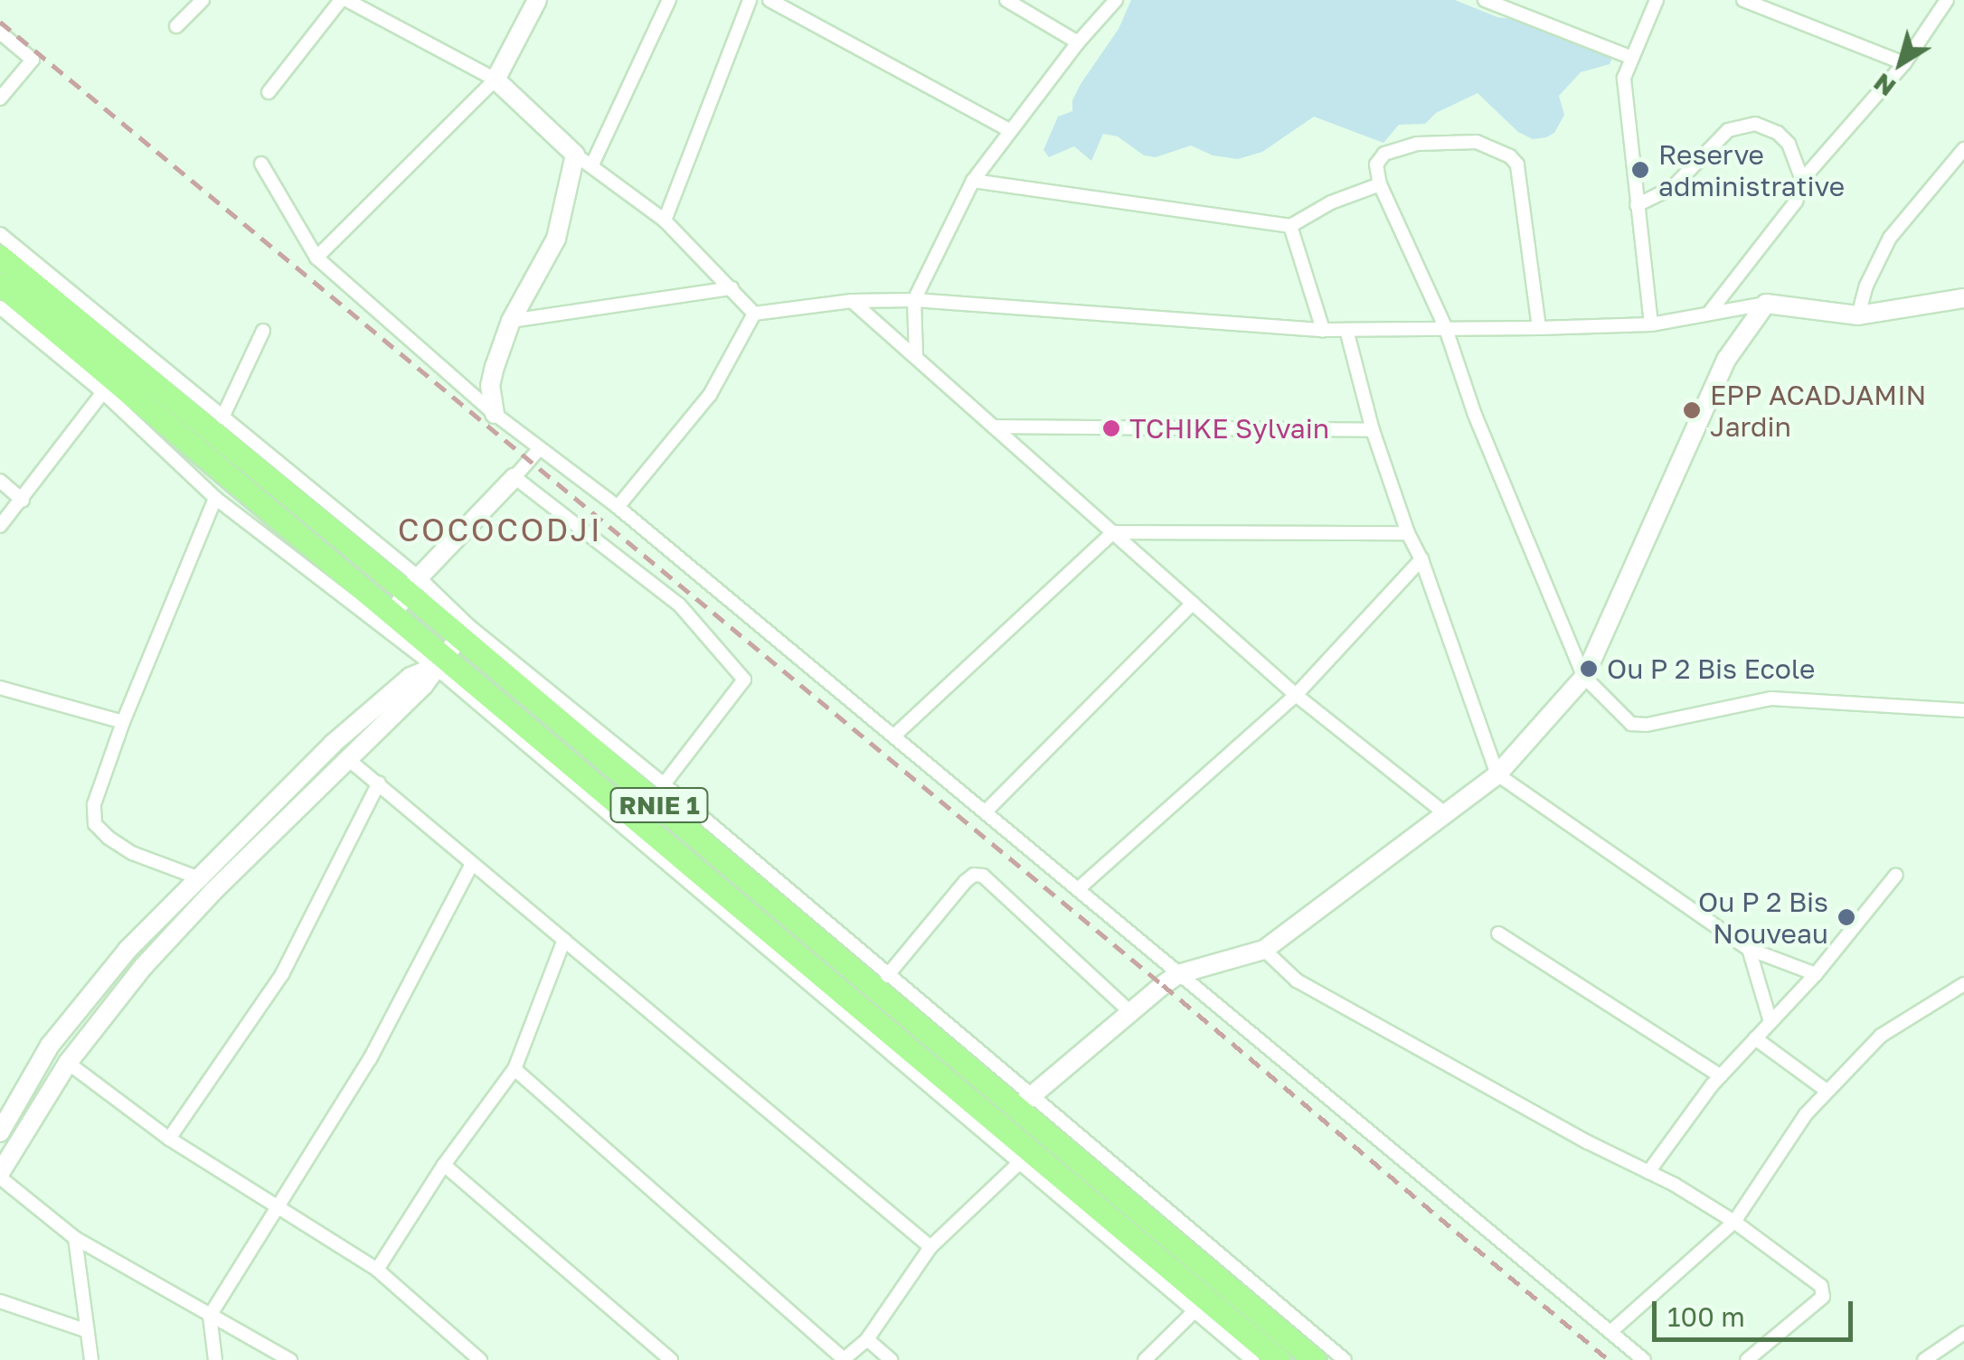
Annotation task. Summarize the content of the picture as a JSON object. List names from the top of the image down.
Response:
{
  "streets": {
    "highway": ["RNIE 1"]
  },
  "districts": ["COCOCODJI"],
  "places": [
    "Reserve administrative",
    "EPP ACADJAMIN Jardin",
    "TCHIKE Sylvain",
    "Ou P 2 Bis Ecole",
    "Ou P 2 Bis Nouveau"
  ],
  "scale_bar": "100 m",
  "north": "bottom left"
}
